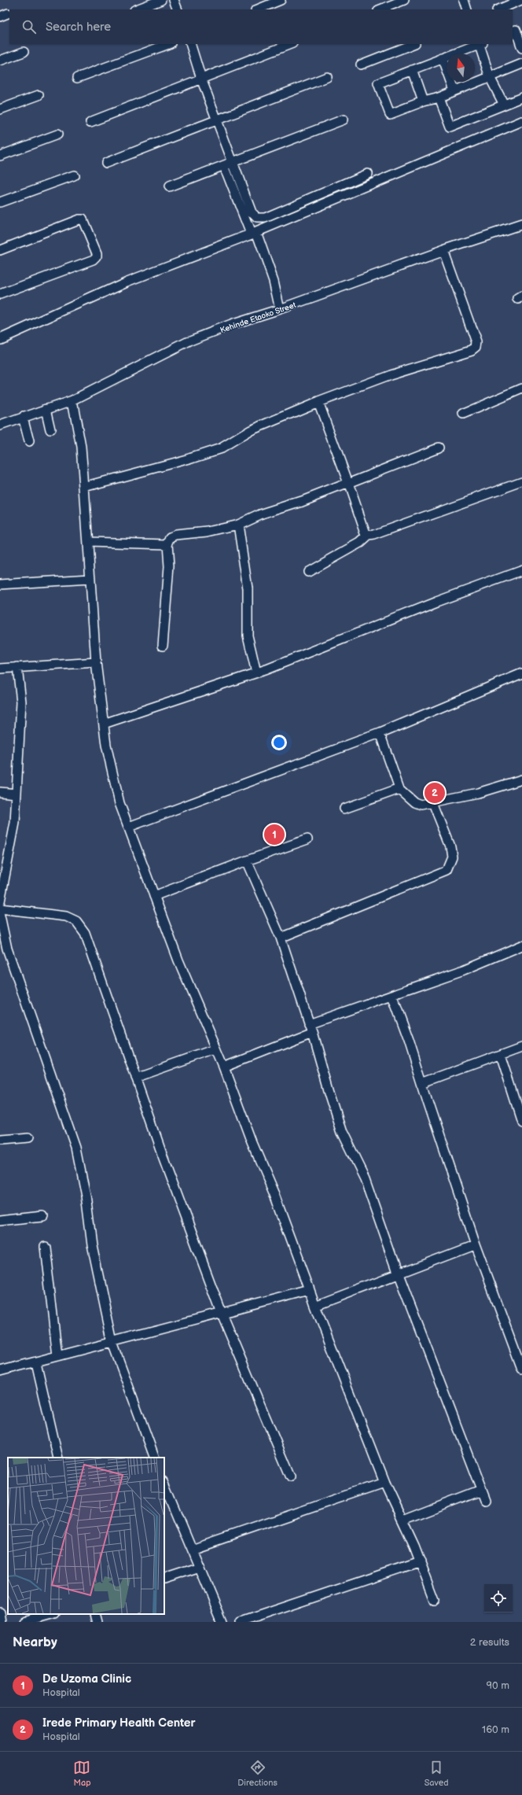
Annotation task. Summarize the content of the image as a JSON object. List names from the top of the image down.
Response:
{
  "streets": {
    "street": ["Kehinde Etaoko Street"]
  },
  "north": "top",
  "page": {
    "search": "Search here",
    "pins": ["2", "1"],
    "heading": ["Nearby", "2 results"],
    "list": [
      {
        "mark": "1",
        "name": "De Uzoma Clinic",
        "note": "Hospital",
        "value": "90 m"
      },
      {
        "mark": "2",
        "name": "Irede Primary Health Center",
        "note": "Hospital",
        "value": "160 m"
      }
    ],
    "nav": ["Map", "Directions", "Saved"]
  }
}
